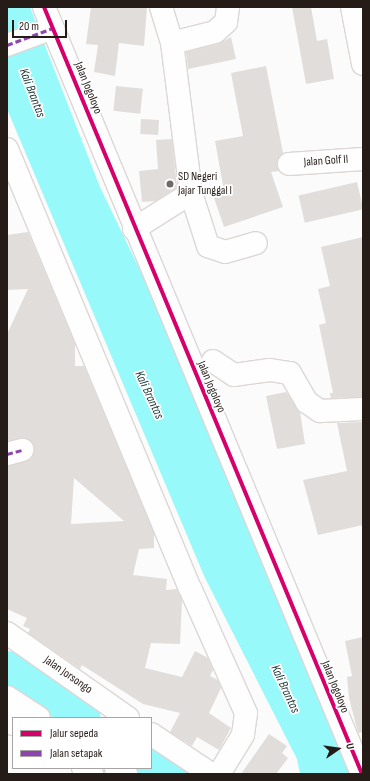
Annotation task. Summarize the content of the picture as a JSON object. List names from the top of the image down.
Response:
{
  "streets": {
    "street": ["Jalan Jogoloyo", "Jalan Golf II", "Jalan Jorsongo"]
  },
  "water": ["Kali Brantas"],
  "places": ["SD Negeri Jajar Tunggal I"],
  "legend": ["Jalur sepeda", "Jalan setapak"],
  "scale_bar": "20 m",
  "north": "right"
}
